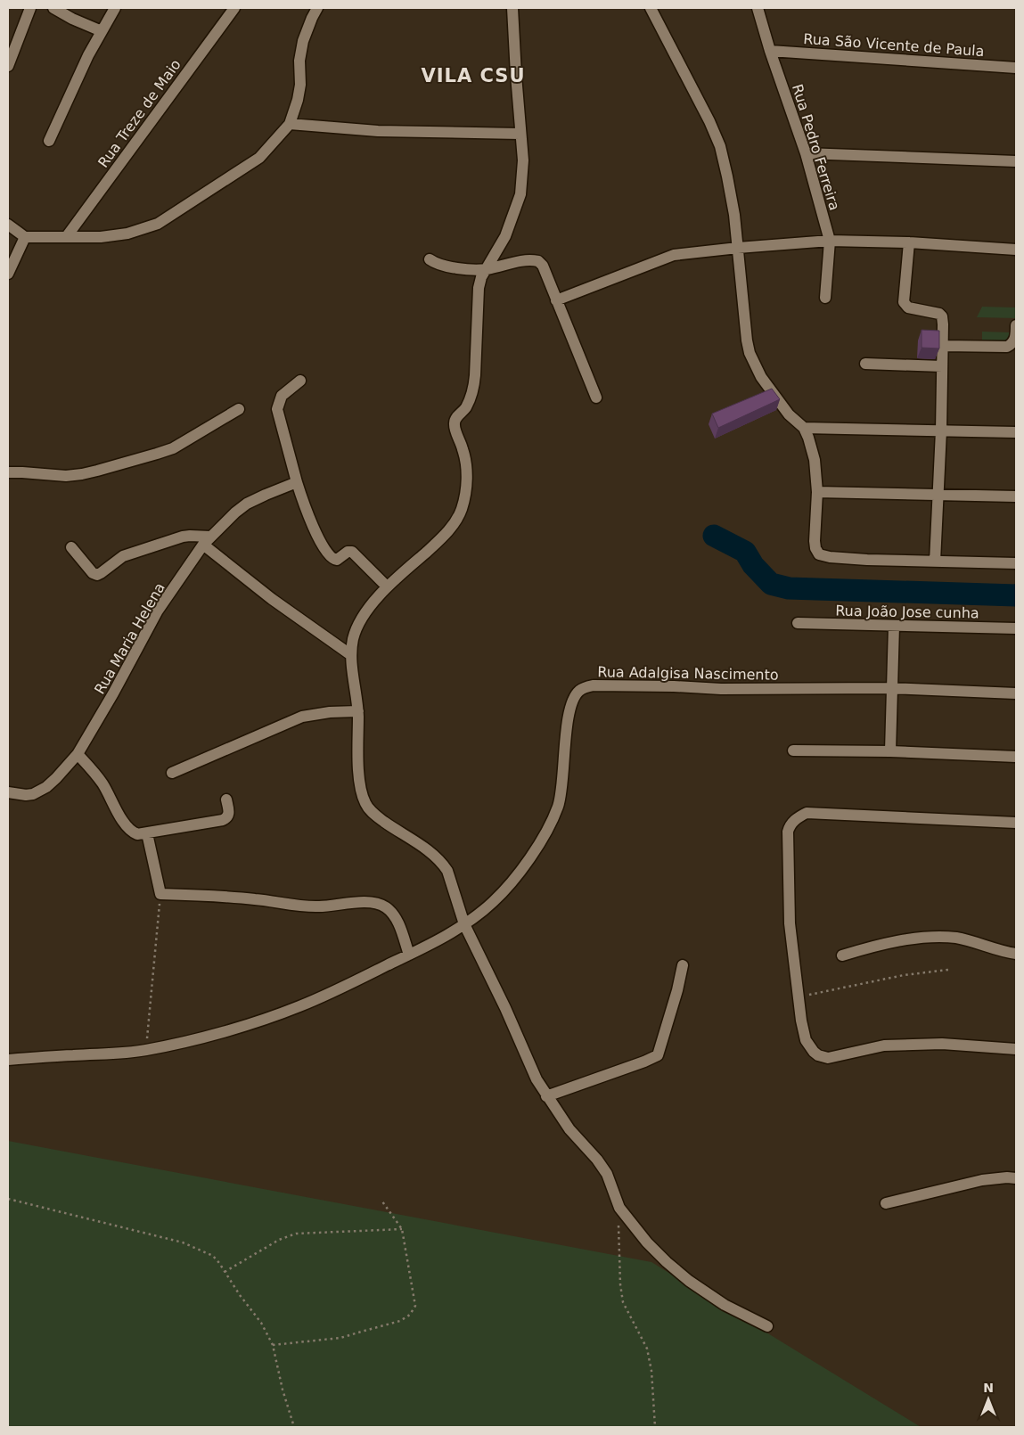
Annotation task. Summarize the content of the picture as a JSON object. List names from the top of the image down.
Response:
{
  "streets": {
    "street": [
      "Rua São Vicente de Paula",
      "Rua Treze de Maio",
      "Rua Pedro Ferreira",
      "Rua João Jose cunha",
      "Rua Maria Helena",
      "Rua Adalgisa Nascimento"
    ]
  },
  "crossings": [
    ["Rua São Vicente de Paula", "Rua Pedro Ferreira"]
  ],
  "districts": ["VILA CSU"],
  "north": "top"
}
